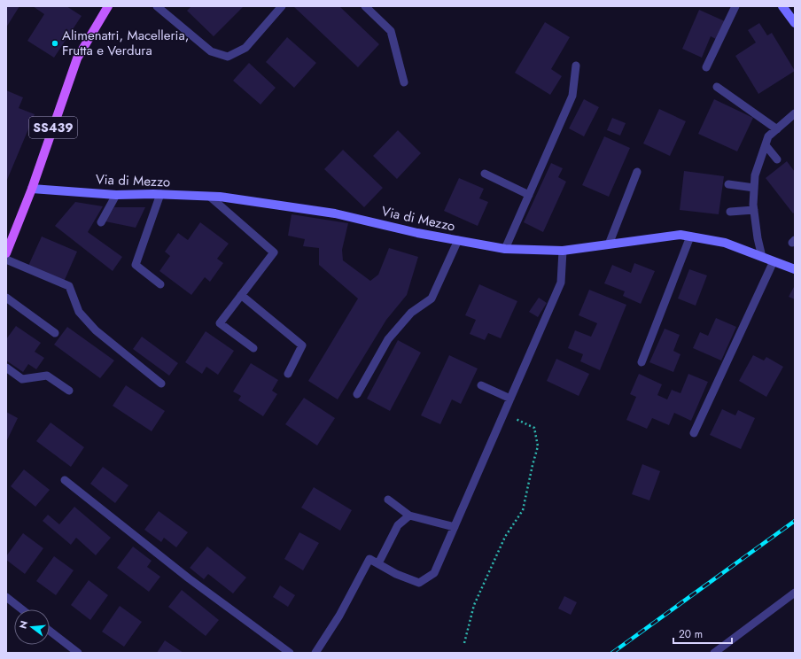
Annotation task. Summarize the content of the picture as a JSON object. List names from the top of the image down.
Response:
{
  "streets": {
    "main road": ["SS439"],
    "street": ["Via di Mezzo"]
  },
  "crossings": [
    ["SS439", "Via di Mezzo"]
  ],
  "places": ["Alimenatri, Macelleria, Frutta e Verdura"],
  "scale_bar": "20 m",
  "north": "left"
}
